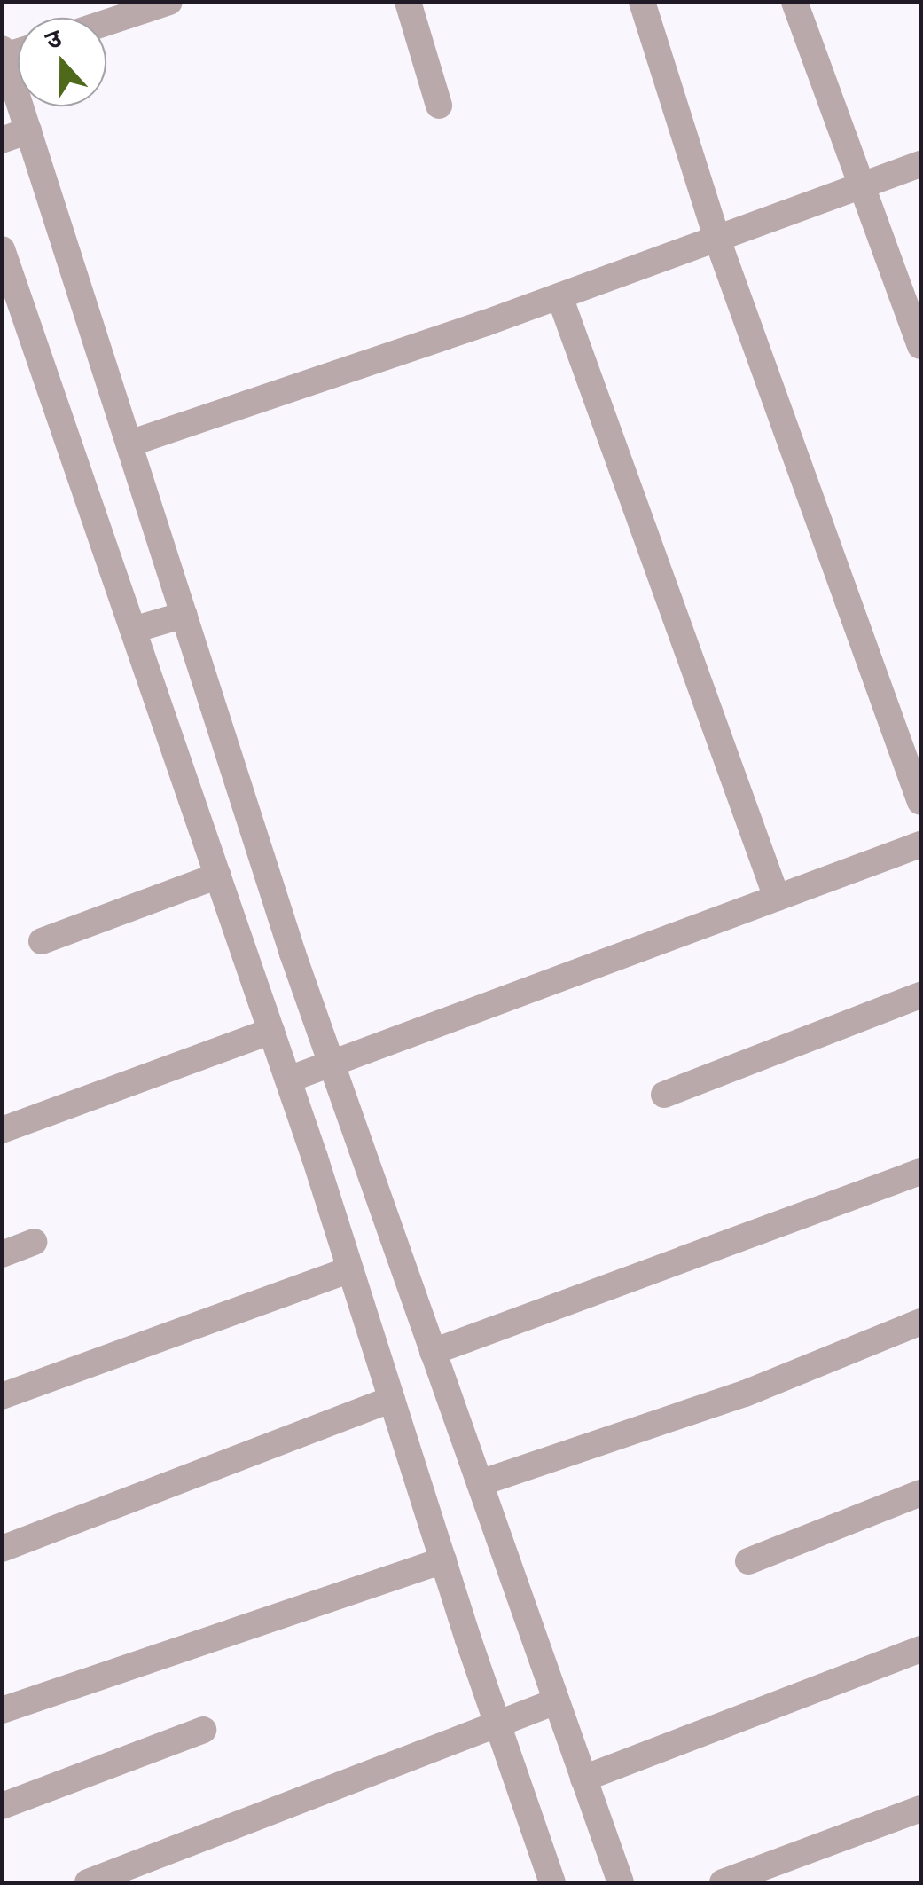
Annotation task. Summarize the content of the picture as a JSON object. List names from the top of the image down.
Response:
{
  "north": "top"
}
